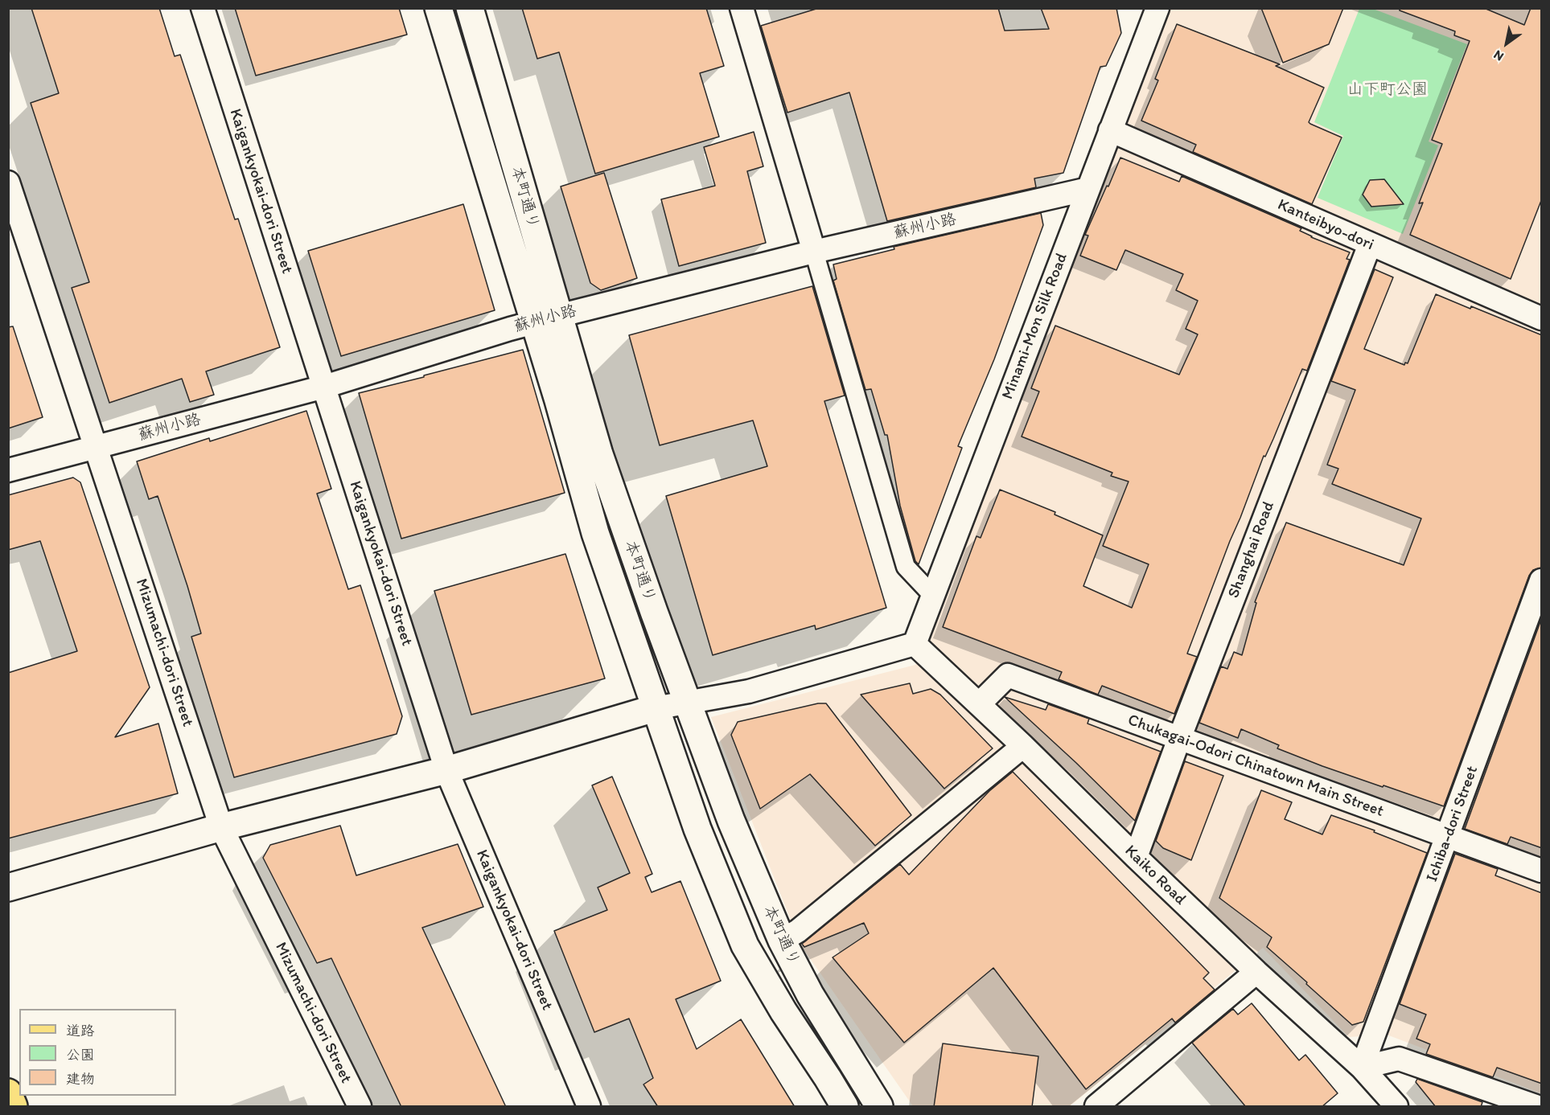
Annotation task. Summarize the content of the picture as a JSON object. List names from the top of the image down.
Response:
{
  "streets": {
    "street": [
      "Kaigankyokai-dori Street",
      "本町通り",
      "Kanteibyo-dori",
      "蘇州小路",
      "Minami-Mon Silk Road",
      "Shanghai Road",
      "Mizumachi-dori Street",
      "Chukagai-Odori Chinatown Main Street",
      "Ichiba-dori Street",
      "Kaiko Road"
    ]
  },
  "crossings": [
    ["Kaigankyokai-dori Street", "蘇州小路"],
    ["本町通り", "蘇州小路"],
    ["Kanteibyo-dori", "Minami-Mon Silk Road"],
    ["Kanteibyo-dori", "Shanghai Road"],
    ["蘇州小路", "Minami-Mon Silk Road"],
    ["蘇州小路", "Mizumachi-dori Street"],
    ["Minami-Mon Silk Road", "Kaiko Road"],
    ["Shanghai Road", "Chukagai-Odori Chinatown Main Street"],
    ["Shanghai Road", "Kaiko Road"],
    ["Chukagai-Odori Chinatown Main Street", "Ichiba-dori Street"],
    ["Chukagai-Odori Chinatown Main Street", "Kaiko Road"],
    ["Ichiba-dori Street", "Kaiko Road"]
  ],
  "parks": ["山下町公園"],
  "legend": ["道路", "公園", "建物"],
  "north": "bottom left"
}
